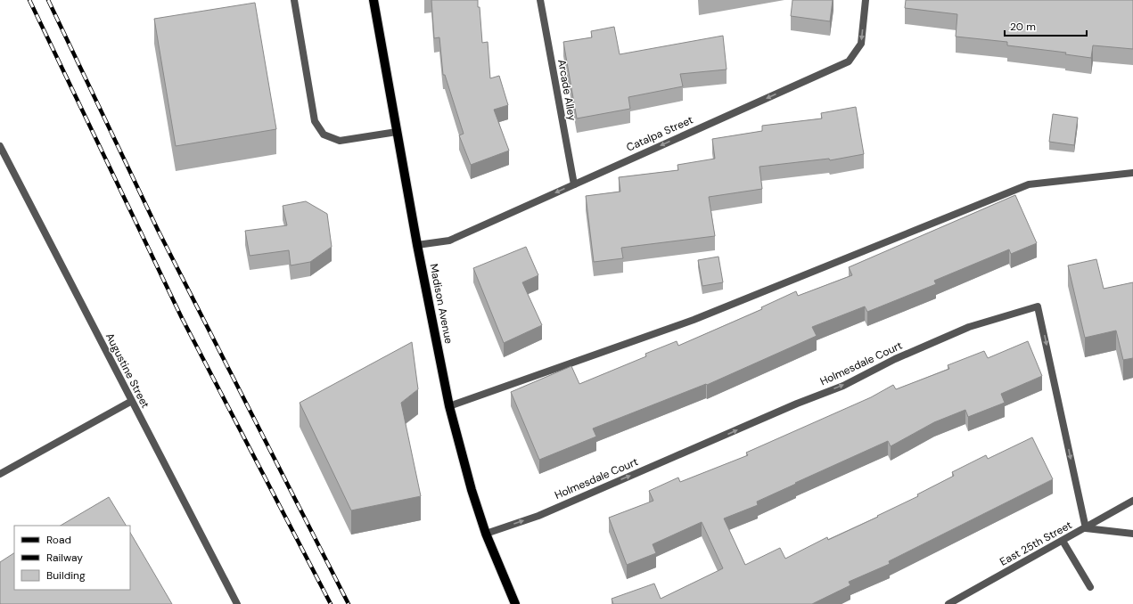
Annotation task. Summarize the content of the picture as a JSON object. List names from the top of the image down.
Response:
{
  "streets": {
    "main road": ["Madison Avenue"],
    "street": [
      "Arcade Alley",
      "Catalpa Street",
      "Holmesdale Court",
      "Augustine Street",
      "East 25th Street"
    ]
  },
  "crossings": [
    ["Arcade Alley", "Catalpa Street"],
    ["Catalpa Street", "Madison Avenue"],
    ["Madison Avenue", "Holmesdale Court"],
    ["Holmesdale Court", "East 25th Street"]
  ],
  "one_way": ["Catalpa Street"],
  "legend": ["Road", "Railway", "Building"],
  "scale_bar": "20 m"
}
